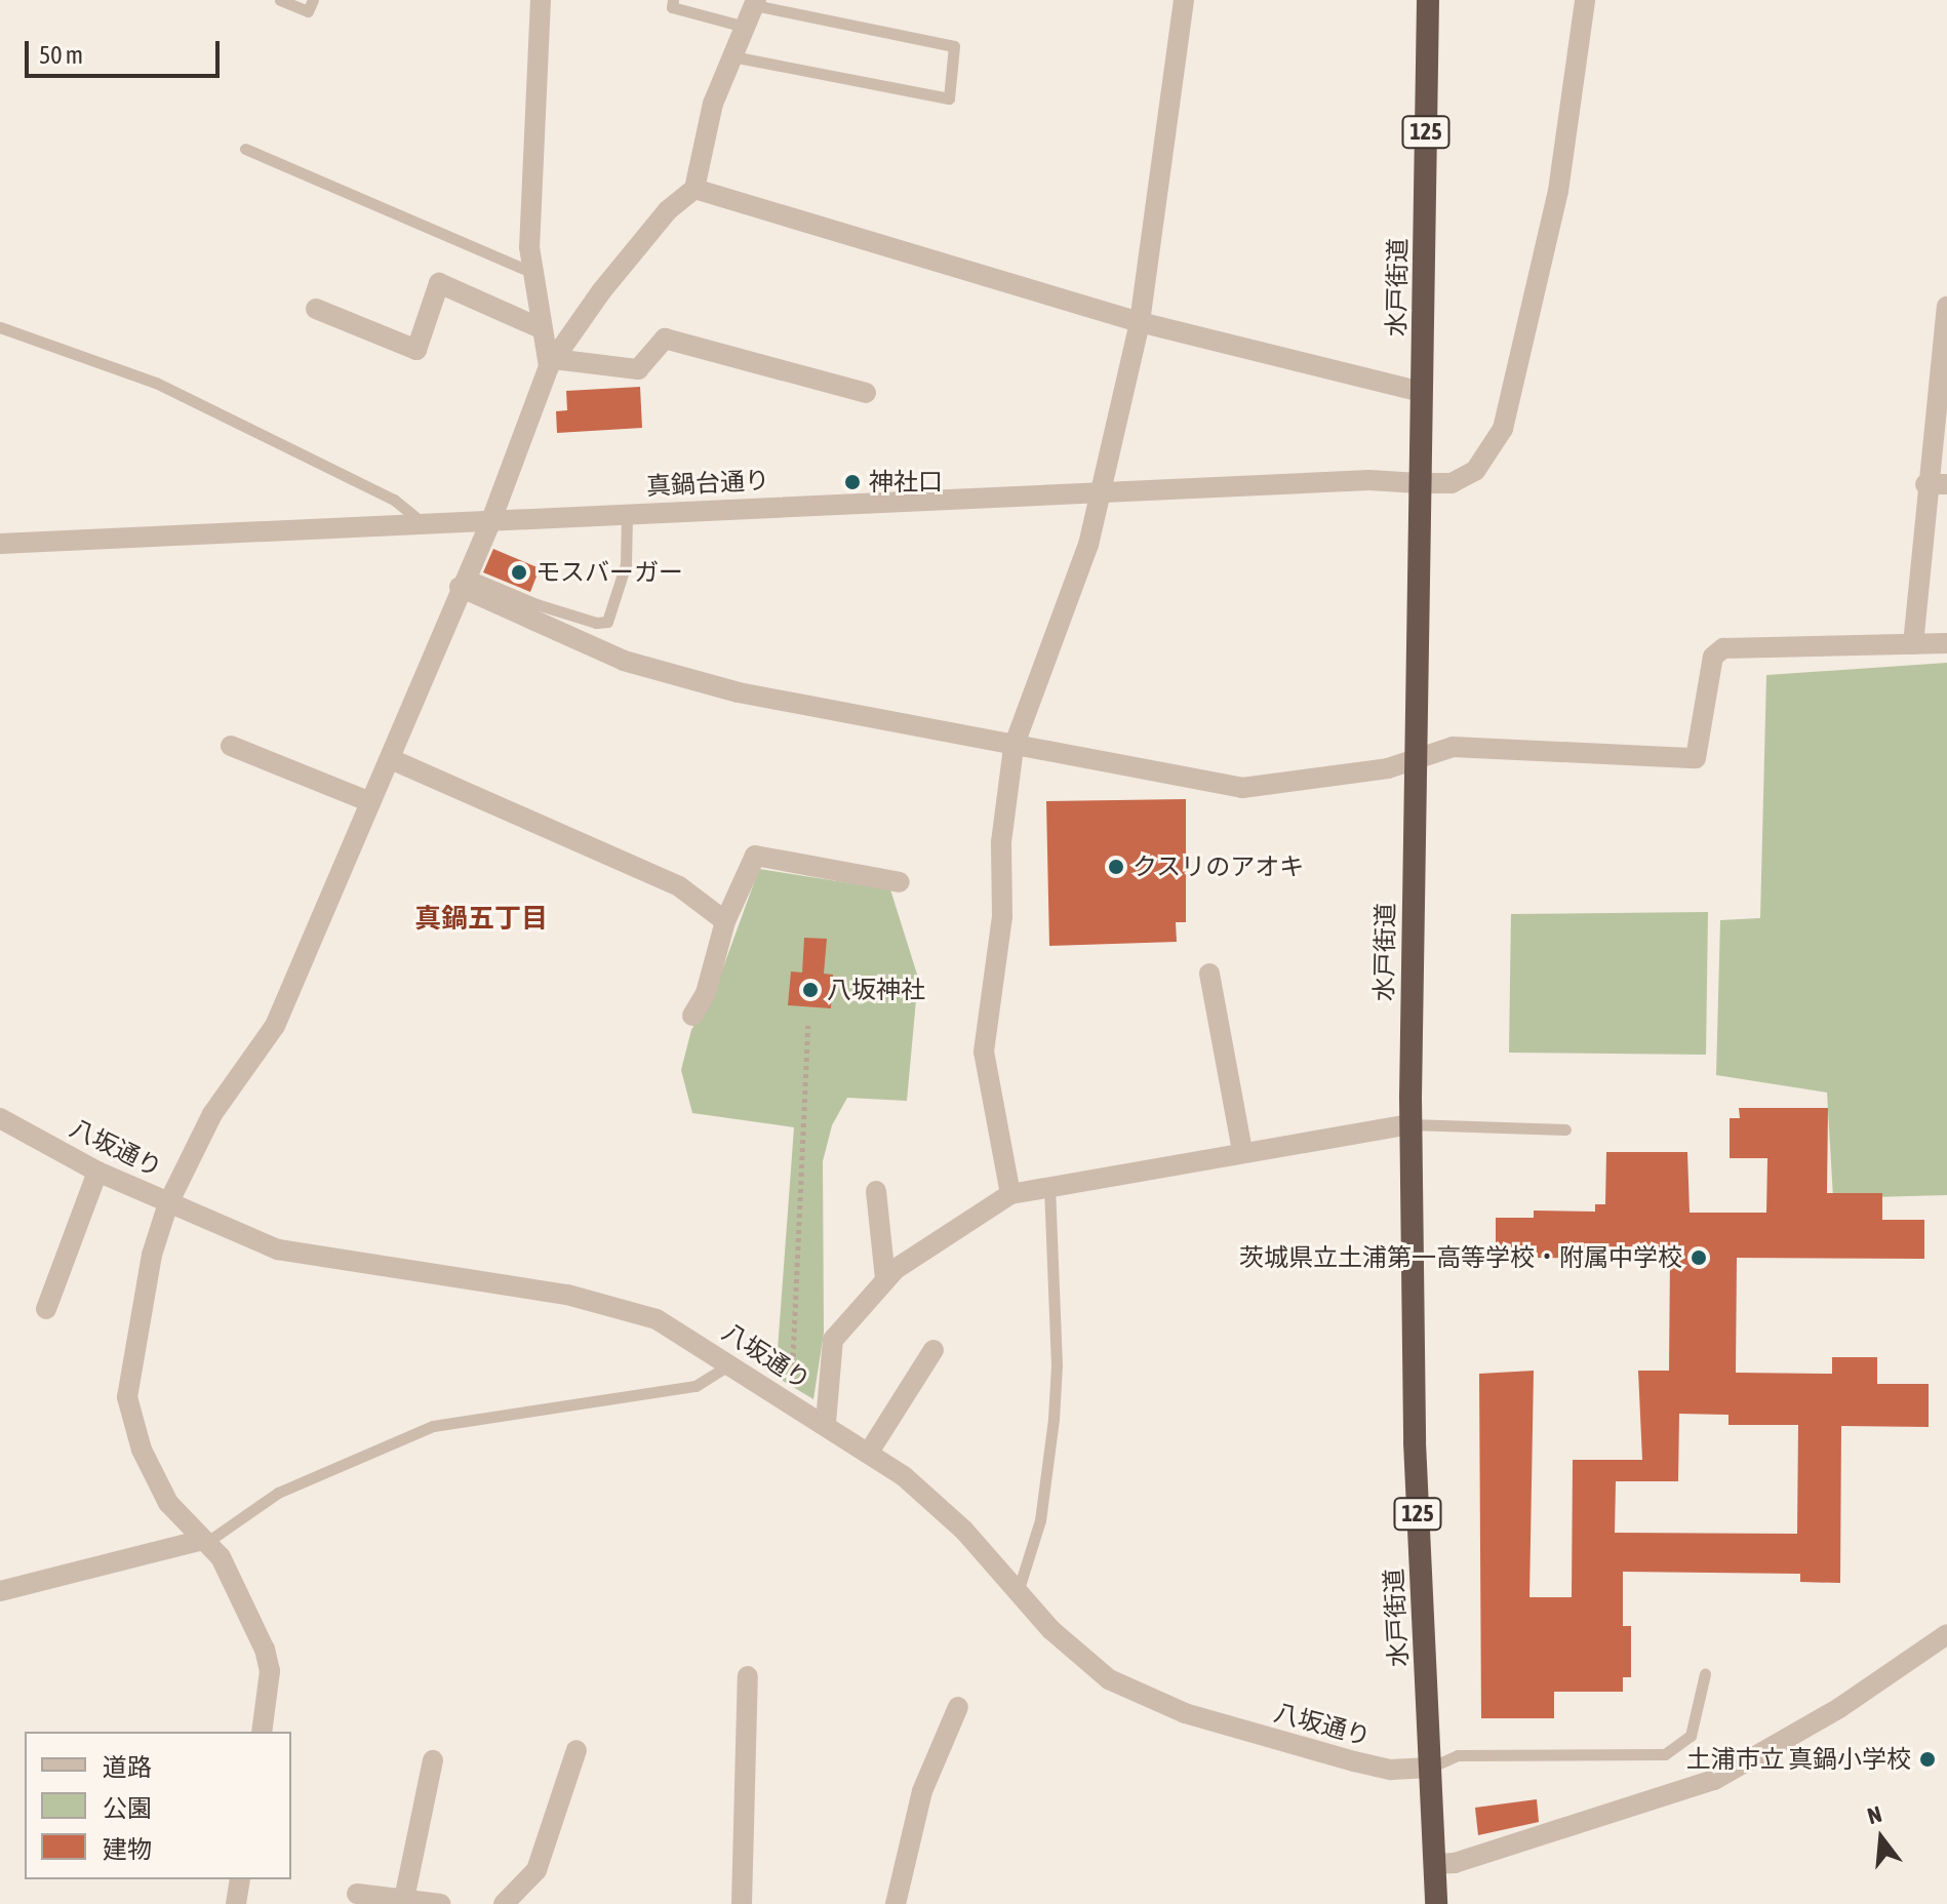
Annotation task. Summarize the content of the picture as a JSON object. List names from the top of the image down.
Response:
{
  "streets": {
    "highway": ["125", "水戸街道"],
    "street": ["真鍋台通り", "八坂通り"]
  },
  "crossings": [
    ["水戸街道", "真鍋台通り"],
    ["水戸街道", "八坂通り"]
  ],
  "districts": ["真鍋五丁目"],
  "places": [
    "神社口",
    "モスバーガー",
    "クスリのアオキ",
    "八坂神社",
    "茨城県立土浦第一高等学校・附属中学校",
    "土浦市立 真鍋小学校"
  ],
  "legend": ["道路", "公園", "建物"],
  "scale_bar": "50 m",
  "north": "top"
}
